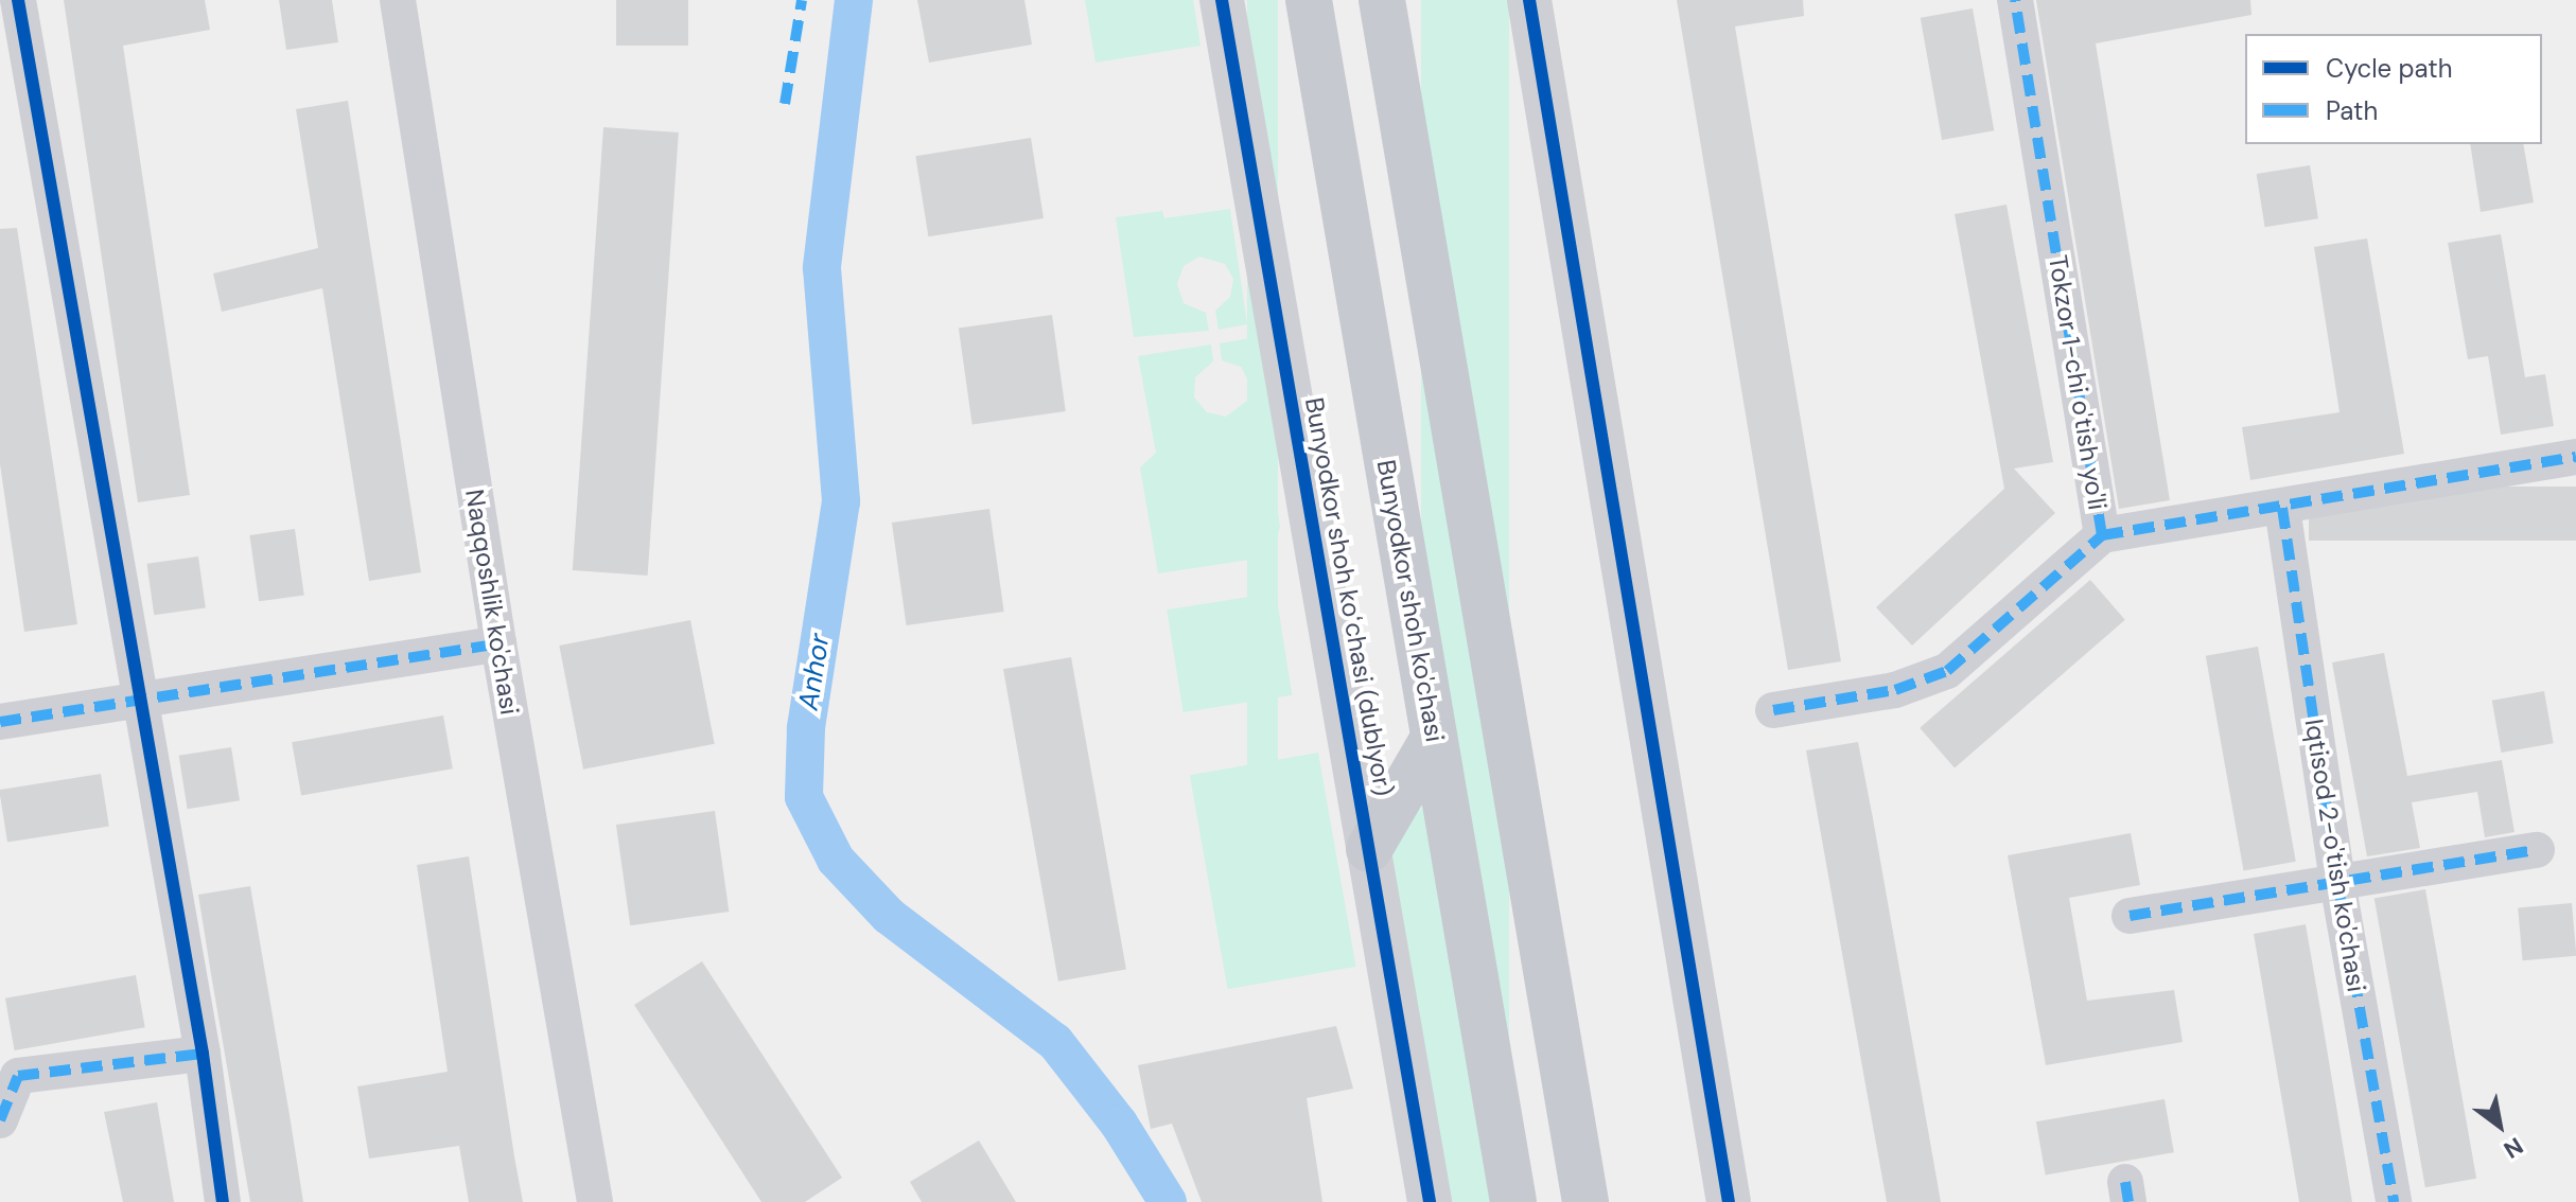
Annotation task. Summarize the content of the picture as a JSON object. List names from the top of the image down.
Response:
{
  "streets": {
    "main road": ["Bunyodkor shoh ko'chasi"],
    "street": [
      "Tokzor 1-chi o'tish yo'li",
      "Bunyodkor shoh koʻchasi (dublyor)",
      "Naqqoshlik ko'chasi",
      "Iqtisod 2-o'tish ko'chasi"
    ]
  },
  "water": ["Anhor"],
  "legend": ["Cycle path", "Path"],
  "north": "bottom right"
}
